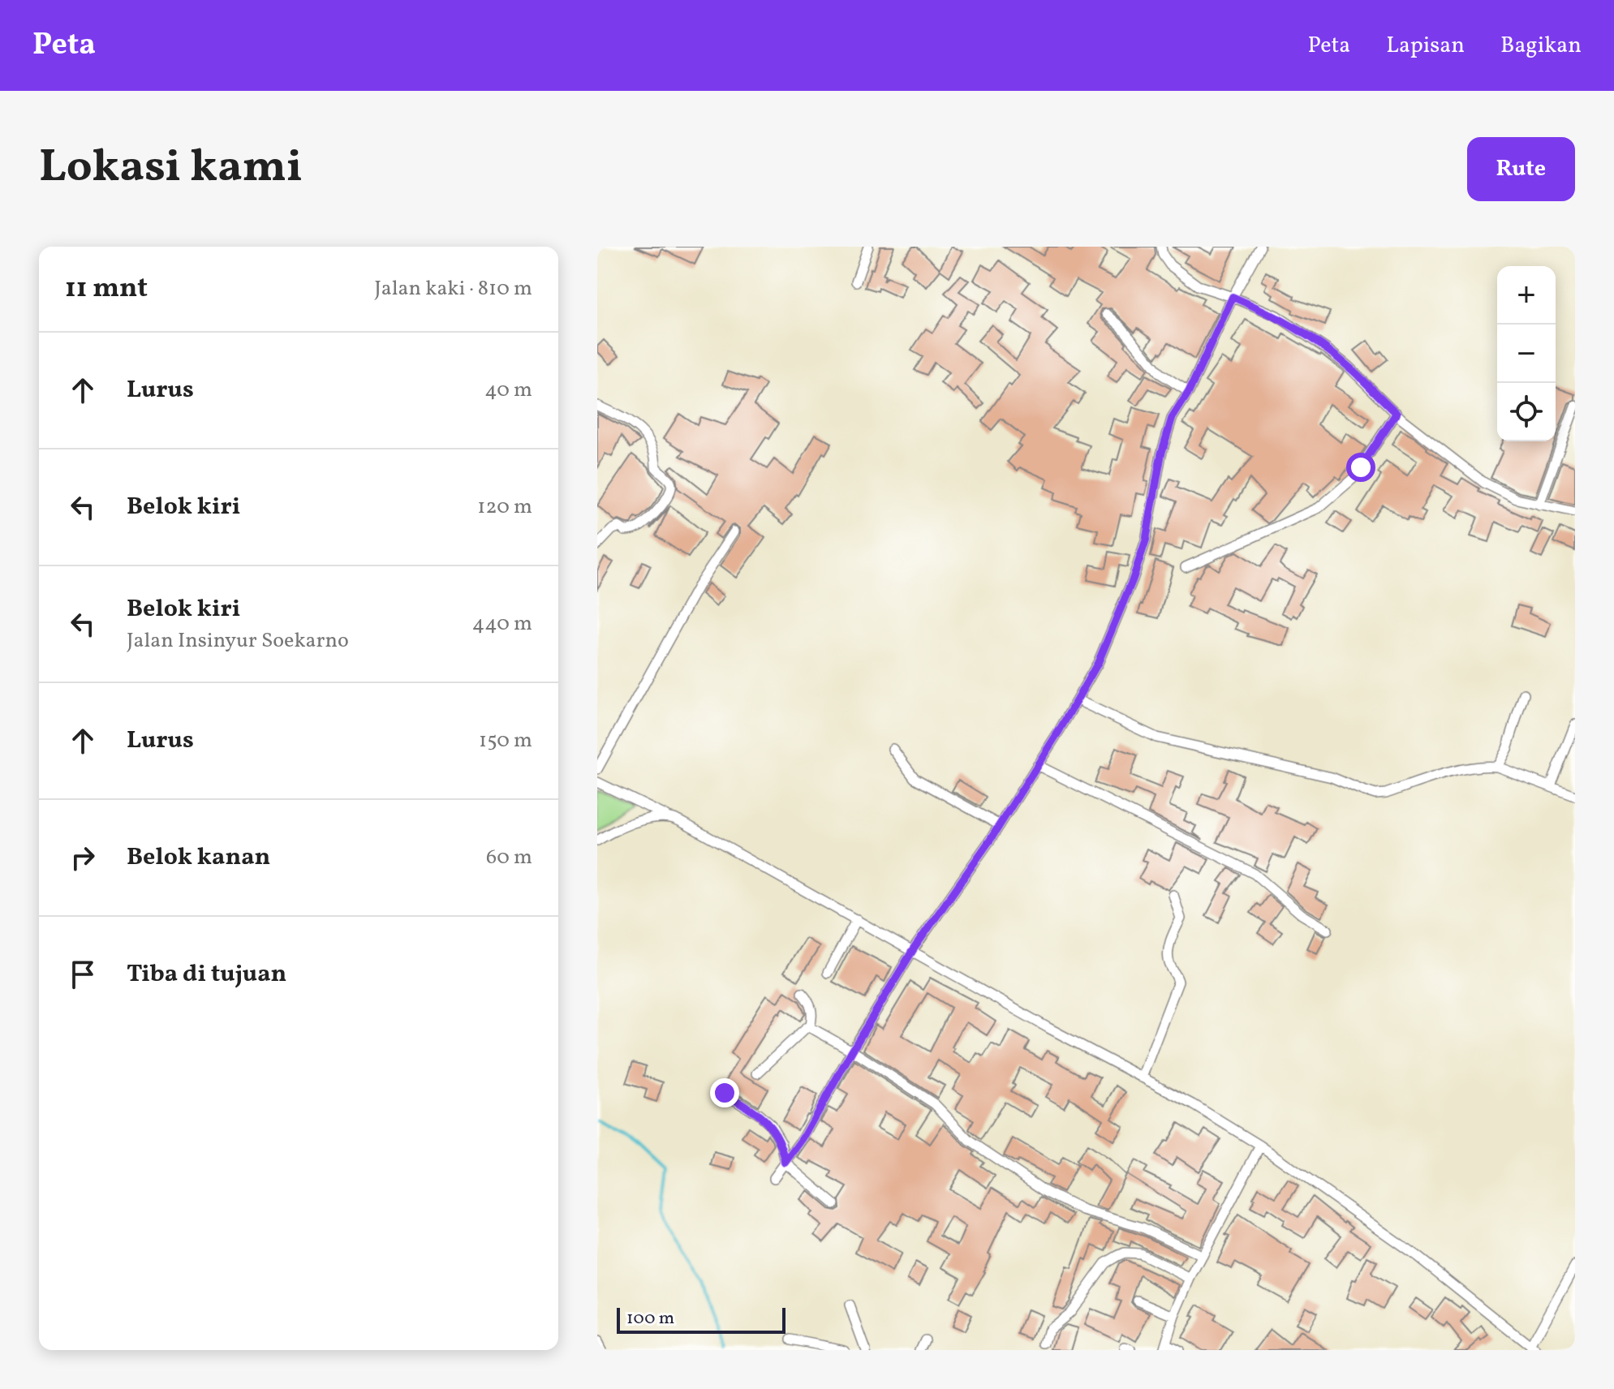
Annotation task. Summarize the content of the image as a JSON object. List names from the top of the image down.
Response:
{
  "scale_bar": "100 m",
  "page": {
    "header": "Peta",
    "nav": ["Peta", "Lapisan", "Bagikan"],
    "title": "Lokasi kami",
    "buttons": "Rute",
    "heading": ["11 mnt", "Jalan kaki · 810 m"],
    "map_buttons": ["+", "−"],
    "list": [
      ["Lurus", "40 m"],
      ["Belok kiri", "120 m"],
      ["Belok kiri", "Jalan Insinyur Soekarno", "440 m"],
      ["Lurus", "150 m"],
      ["Belok kanan", "60 m"],
      "Tiba di tujuan"
    ],
    "scale": "100 m"
  }
}
